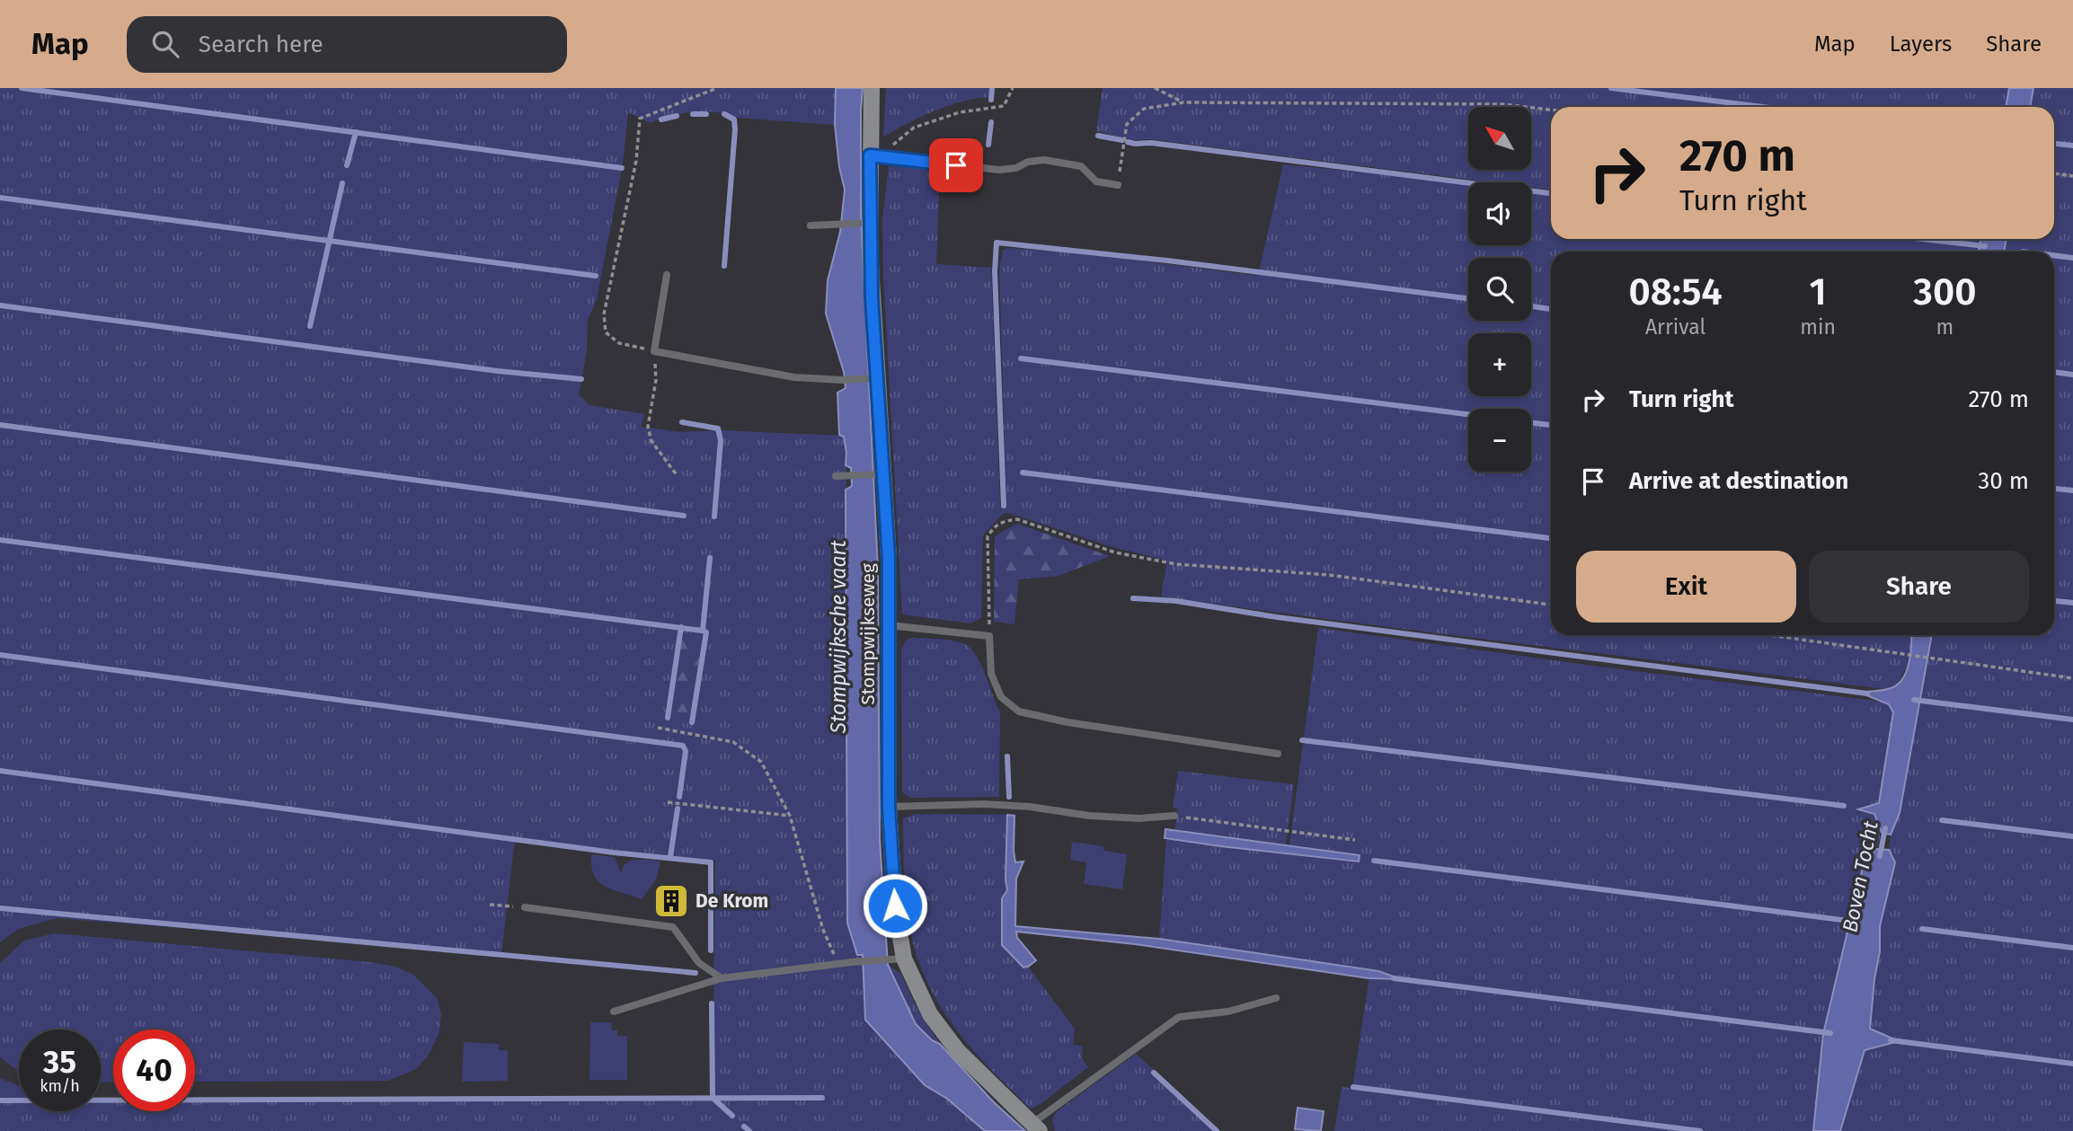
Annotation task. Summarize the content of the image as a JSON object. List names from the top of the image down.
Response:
{
  "streets": {
    "street": ["Stompwijkseweg"]
  },
  "water": ["Stompwijksche vaart", "Boven Tocht"],
  "places": {
    "building": ["De Krom"]
  },
  "north": "top left",
  "page": {
    "header": "Map",
    "search": "Search here",
    "nav": ["Map", "Layers", "Share"],
    "map_buttons": ["+", "−"],
    "turn": ["270 m", "Turn right"],
    "eta": [
      "08:54",
      "Arrival",
      "1",
      "min",
      "300",
      "m"
    ],
    "list": [
      {
        "name": "Turn right",
        "value": "270 m"
      },
      {
        "name": "Arrive at destination",
        "value": "30 m"
      }
    ],
    "buttons": ["Exit", "Share"],
    "speed": "35 km/h",
    "limit": "40"
  }
}
